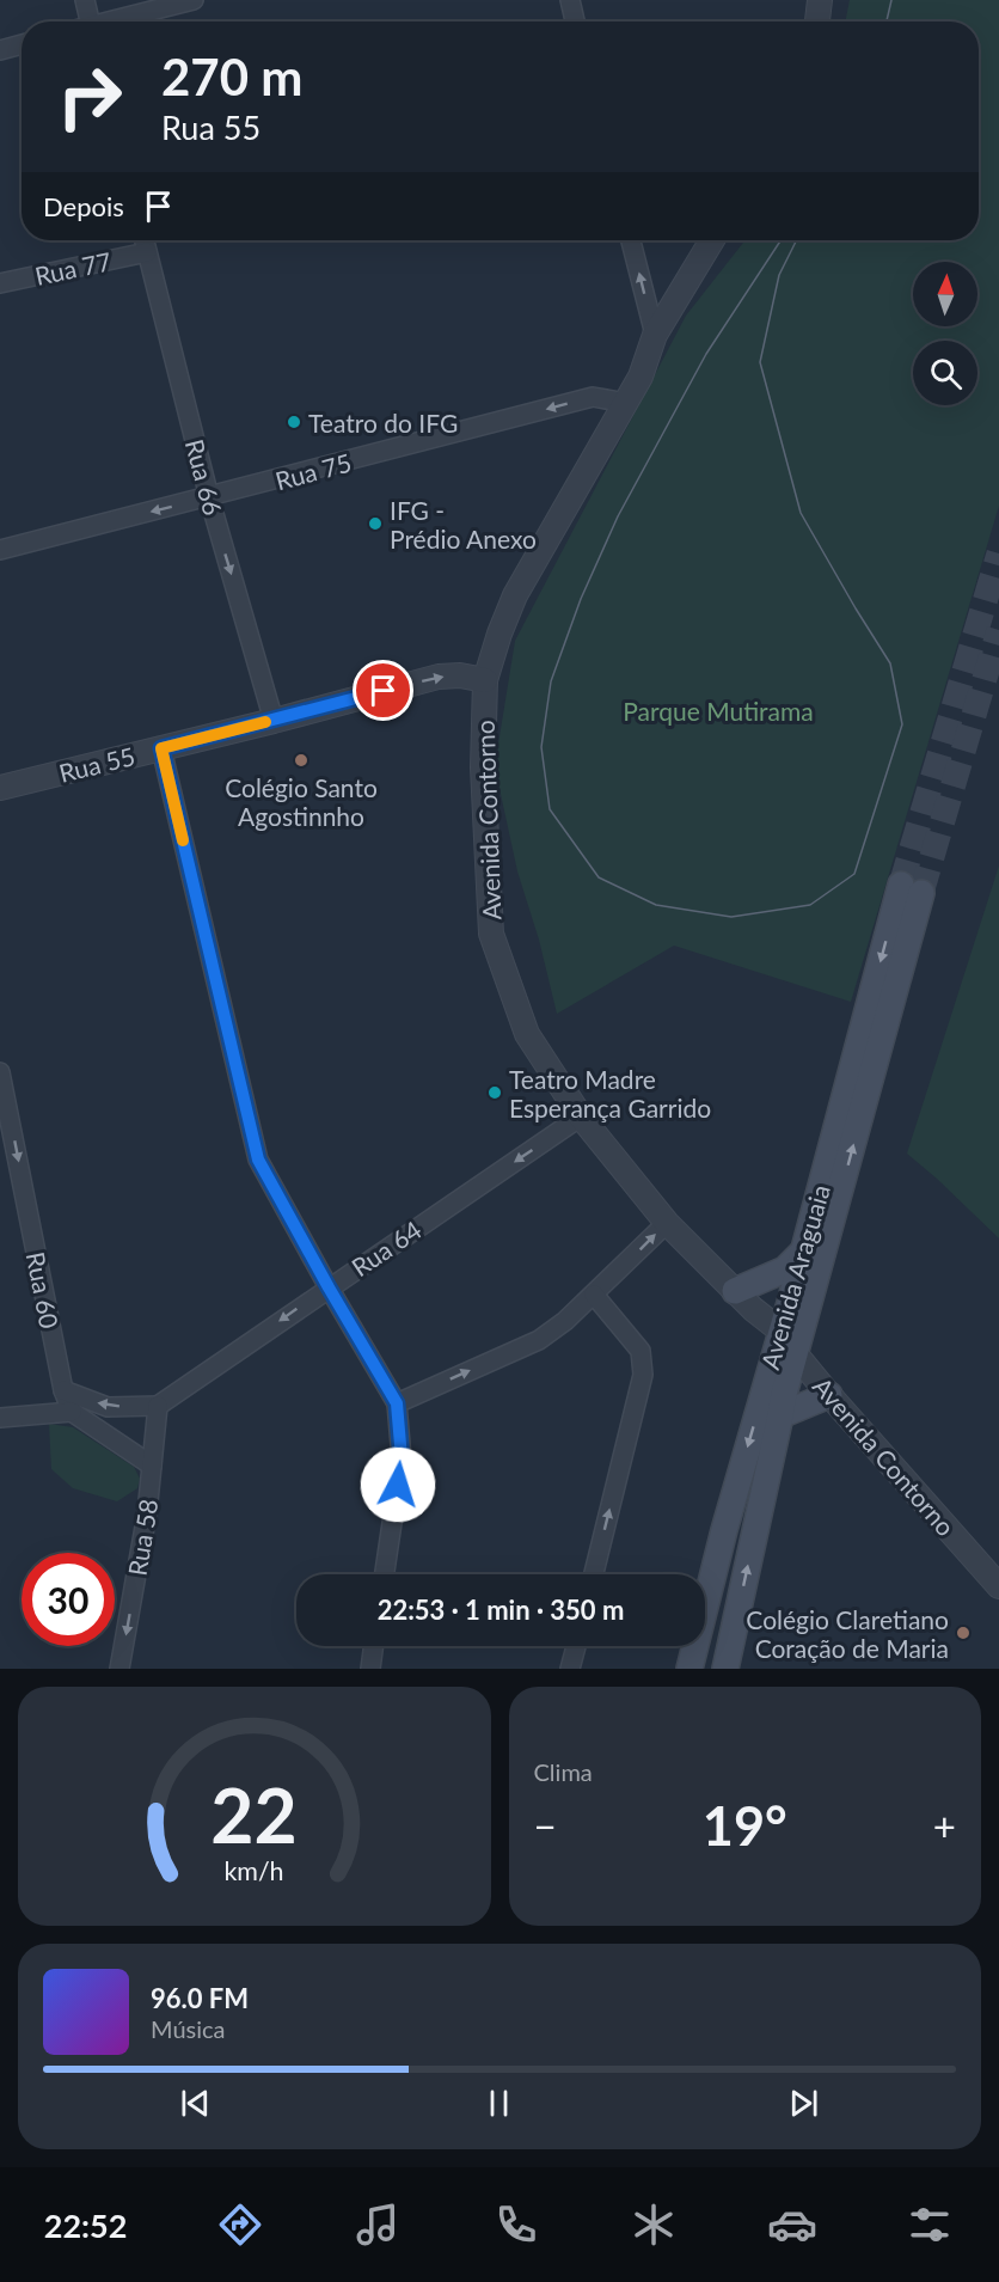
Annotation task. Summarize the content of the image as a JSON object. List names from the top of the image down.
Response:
{
  "streets": {
    "main road": ["Avenida Araguaia"],
    "street": [
      "Rua 77",
      "Rua 75",
      "Rua 66",
      "Rua 55",
      "Avenida Contorno",
      "Rua 64",
      "Rua 60",
      "Rua 58"
    ]
  },
  "crossings": [
    ["Rua 77", "Rua 66"],
    ["Rua 75", "Rua 66"],
    ["Rua 75", "Avenida Contorno"],
    ["Rua 66", "Rua 55"],
    ["Rua 55", "Avenida Contorno"],
    ["Avenida Contorno", "Rua 64"],
    ["Avenida Contorno", "Avenida Araguaia"],
    ["Rua 64", "Rua 58"]
  ],
  "one_way": [
    "Rua 75",
    "Rua 66",
    "Rua 55",
    "Rua 60",
    "Rua 58"
  ],
  "parks": ["Parque Mutirama"],
  "places": [
    "Teatro do IFG",
    "IFG - Prédio Anexo",
    "Colégio Santo Agostinnho",
    "Teatro Madre Esperança Garrido",
    "Colégio Claretiano Coração de Maria"
  ],
  "north": "top",
  "page": {
    "turn": ["270 m", "Rua 55"],
    "then": "Depois",
    "limit": "30",
    "trip": "22:53 · 1 min · 350 m",
    "tile": "Clima",
    "heat": ["−", "19°", "+"],
    "song": ["96.0 FM", "Música"],
    "tabs": "22:52",
    "gauge": ["22", "km/h"]
  }
}
